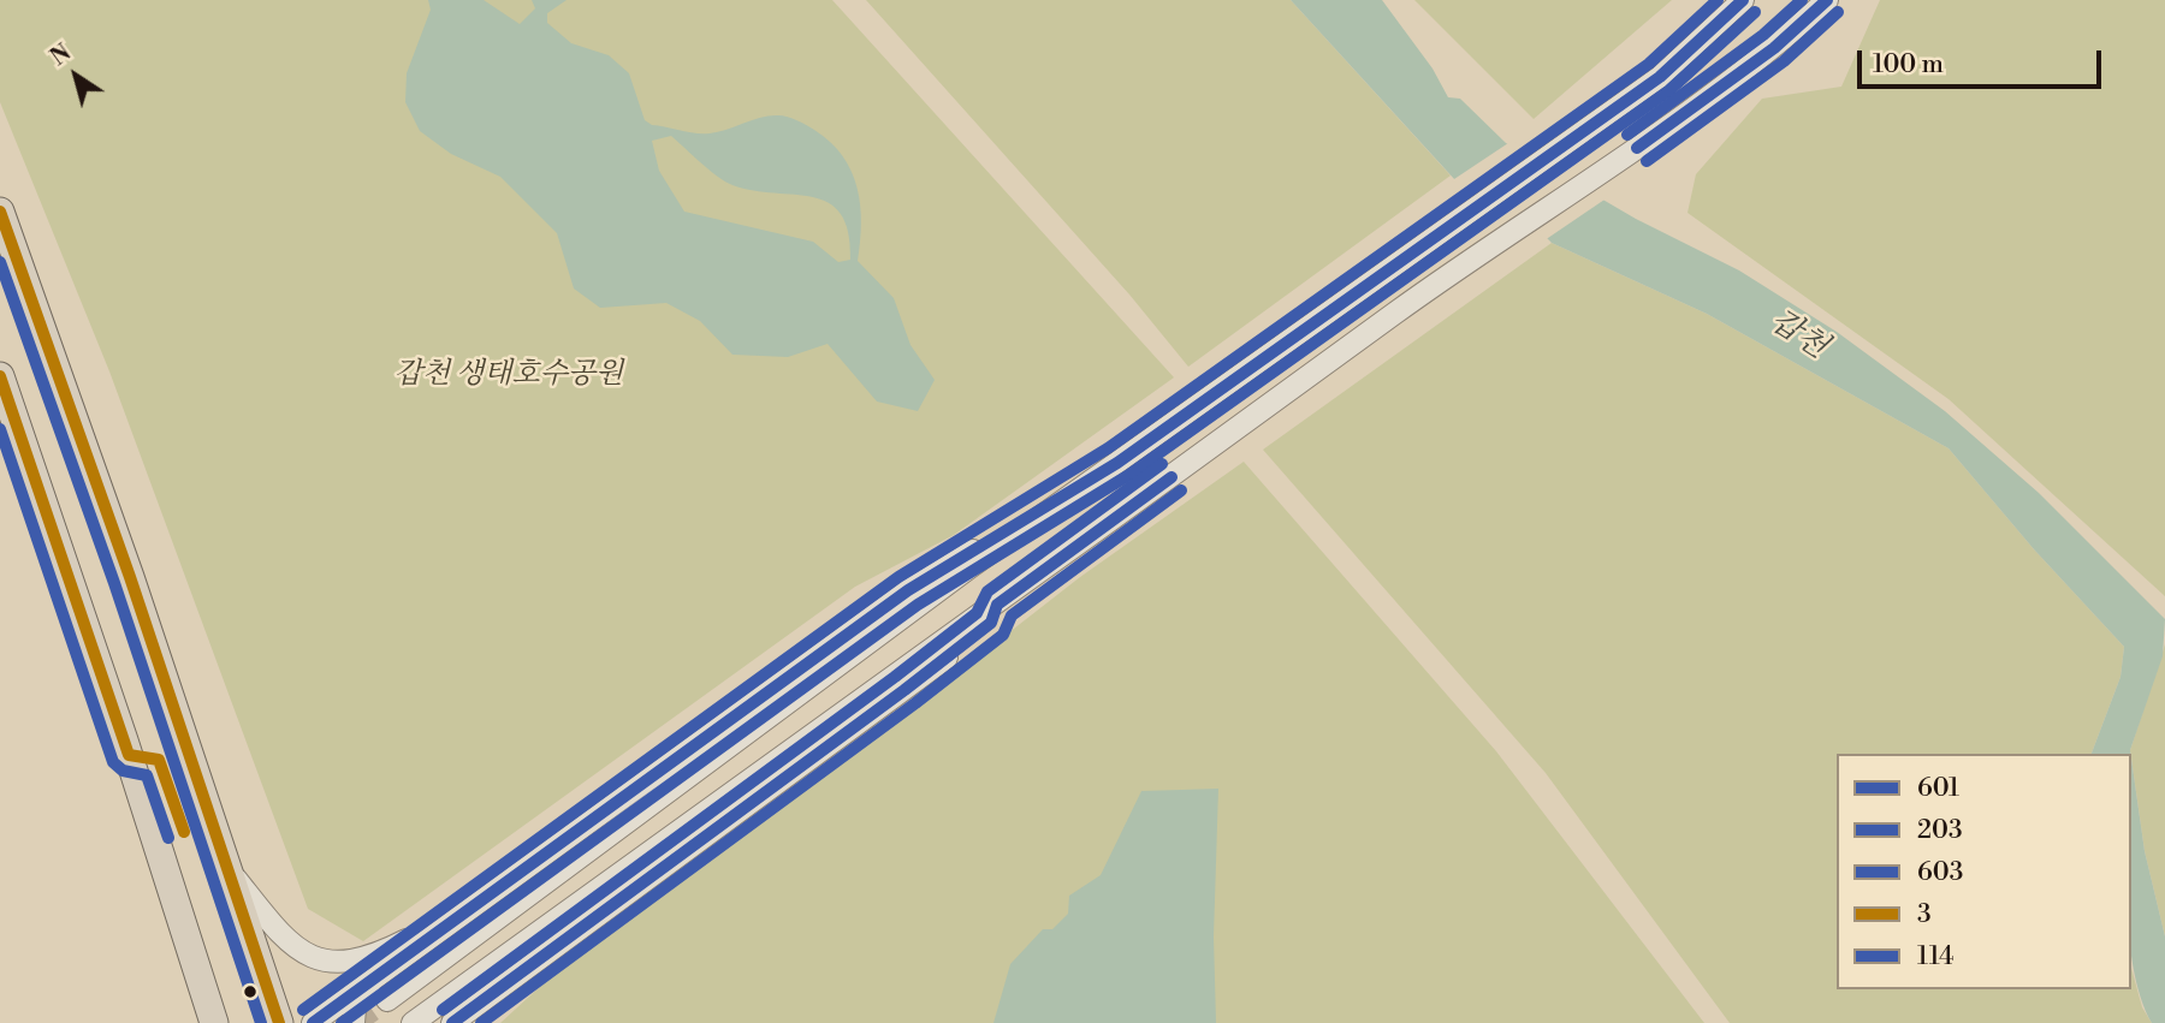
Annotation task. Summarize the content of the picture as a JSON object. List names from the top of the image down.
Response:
{
  "water": ["갑천"],
  "parks": ["갑천 생태호수공원"],
  "lines": [
    "transit line 601",
    "transit line 603",
    "transit line 203",
    "transit line 3",
    "transit line 114"
  ],
  "legend": [
    "601",
    "203",
    "603",
    "3",
    "114"
  ],
  "scale_bar": "100 m",
  "north": "top left"
}
